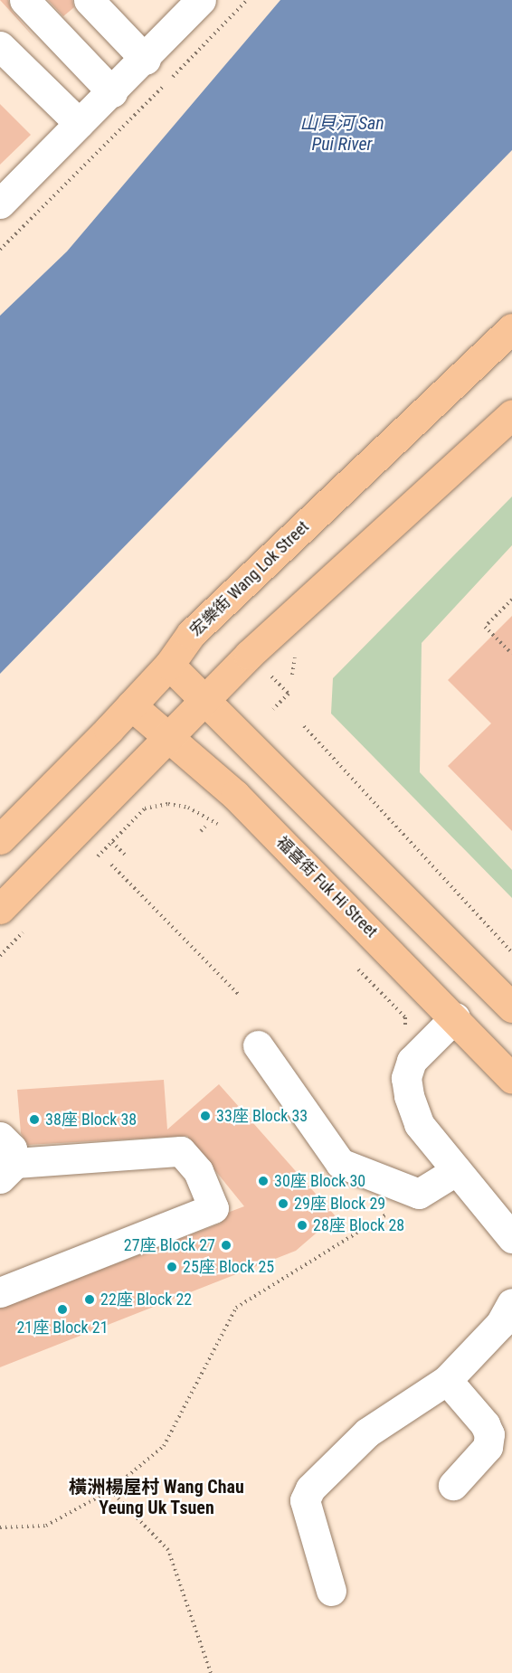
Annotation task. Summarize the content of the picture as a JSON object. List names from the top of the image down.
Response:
{
  "streets": {
    "main road": ["宏樂街 Wang Lok Street", "福喜街 Fuk Hi Street"]
  },
  "crossings": [
    ["宏樂街 Wang Lok Street", "福喜街 Fuk Hi Street"]
  ],
  "districts": ["橫洲楊屋村 Wang Chau Yeung Uk Tsuen"],
  "water": ["山貝河 San Pui River"],
  "places": [
    "33座 Block 33",
    "38座 Block 38",
    "30座 Block 30",
    "29座 Block 29",
    "28座 Block 28",
    "27座 Block 27",
    "25座 Block 25",
    "22座 Block 22",
    "21座 Block 21"
  ]
}
